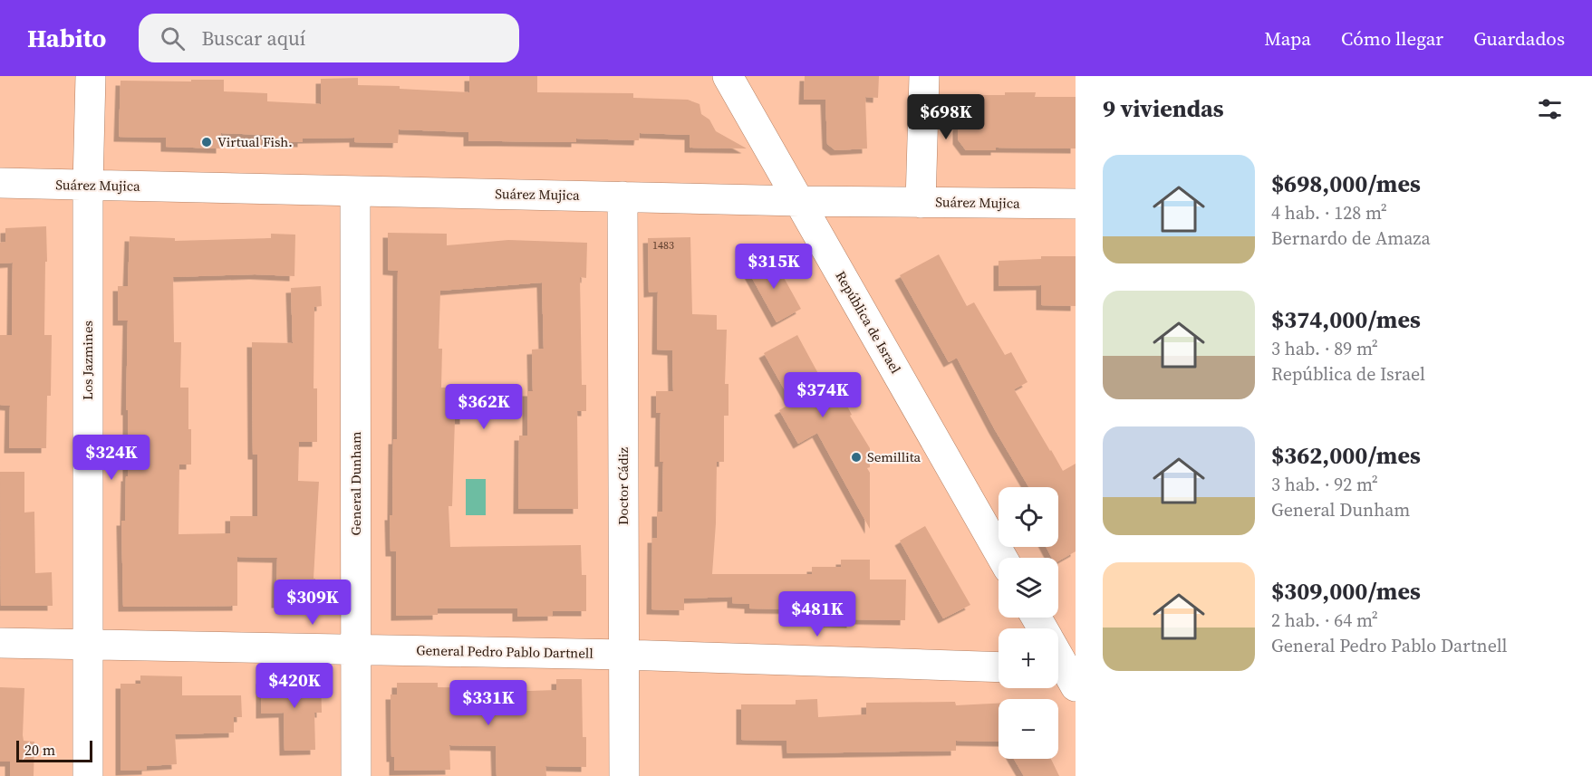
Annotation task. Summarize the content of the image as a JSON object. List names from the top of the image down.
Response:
{
  "streets": {
    "street": [
      "Suárez Mujica",
      "República de Israel",
      "Los Jazmines",
      "General Dunham",
      "Doctor Cádiz",
      "General Pedro Pablo Dartnell"
    ]
  },
  "crossings": [
    ["Suárez Mujica", "República de Israel"],
    ["Suárez Mujica", "Los Jazmines"],
    ["Suárez Mujica", "General Dunham"],
    ["Suárez Mujica", "Doctor Cádiz"],
    ["Los Jazmines", "General Pedro Pablo Dartnell"],
    ["General Dunham", "General Pedro Pablo Dartnell"],
    ["Doctor Cádiz", "General Pedro Pablo Dartnell"]
  ],
  "places": ["Virtual Fish.", "Semillita"],
  "house_numbers": ["1483"],
  "scale_bar": "20 m",
  "page": {
    "header": "Habito",
    "search": "Buscar aquí",
    "nav": ["Mapa", "Cómo llegar", "Guardados"],
    "heading": "9 viviendas",
    "price": [
      "$698K",
      "$315K",
      "$374K",
      "$362K",
      "$324K",
      "$309K",
      "$481K",
      "$420K",
      "$331K"
    ],
    "list": [
      {
        "name": "$698,000/mes",
        "note": "4 hab. · 128 m² · Bernardo de Amaza"
      },
      {
        "name": "$374,000/mes",
        "note": "3 hab. · 89 m² · República de Israel"
      },
      {
        "name": "$362,000/mes",
        "note": "3 hab. · 92 m² · General Dunham"
      },
      {
        "name": "$309,000/mes",
        "note": "2 hab. · 64 m² · General Pedro Pablo Dartnell"
      }
    ],
    "map_buttons": ["+", "−"],
    "scale": "20 m"
  }
}
